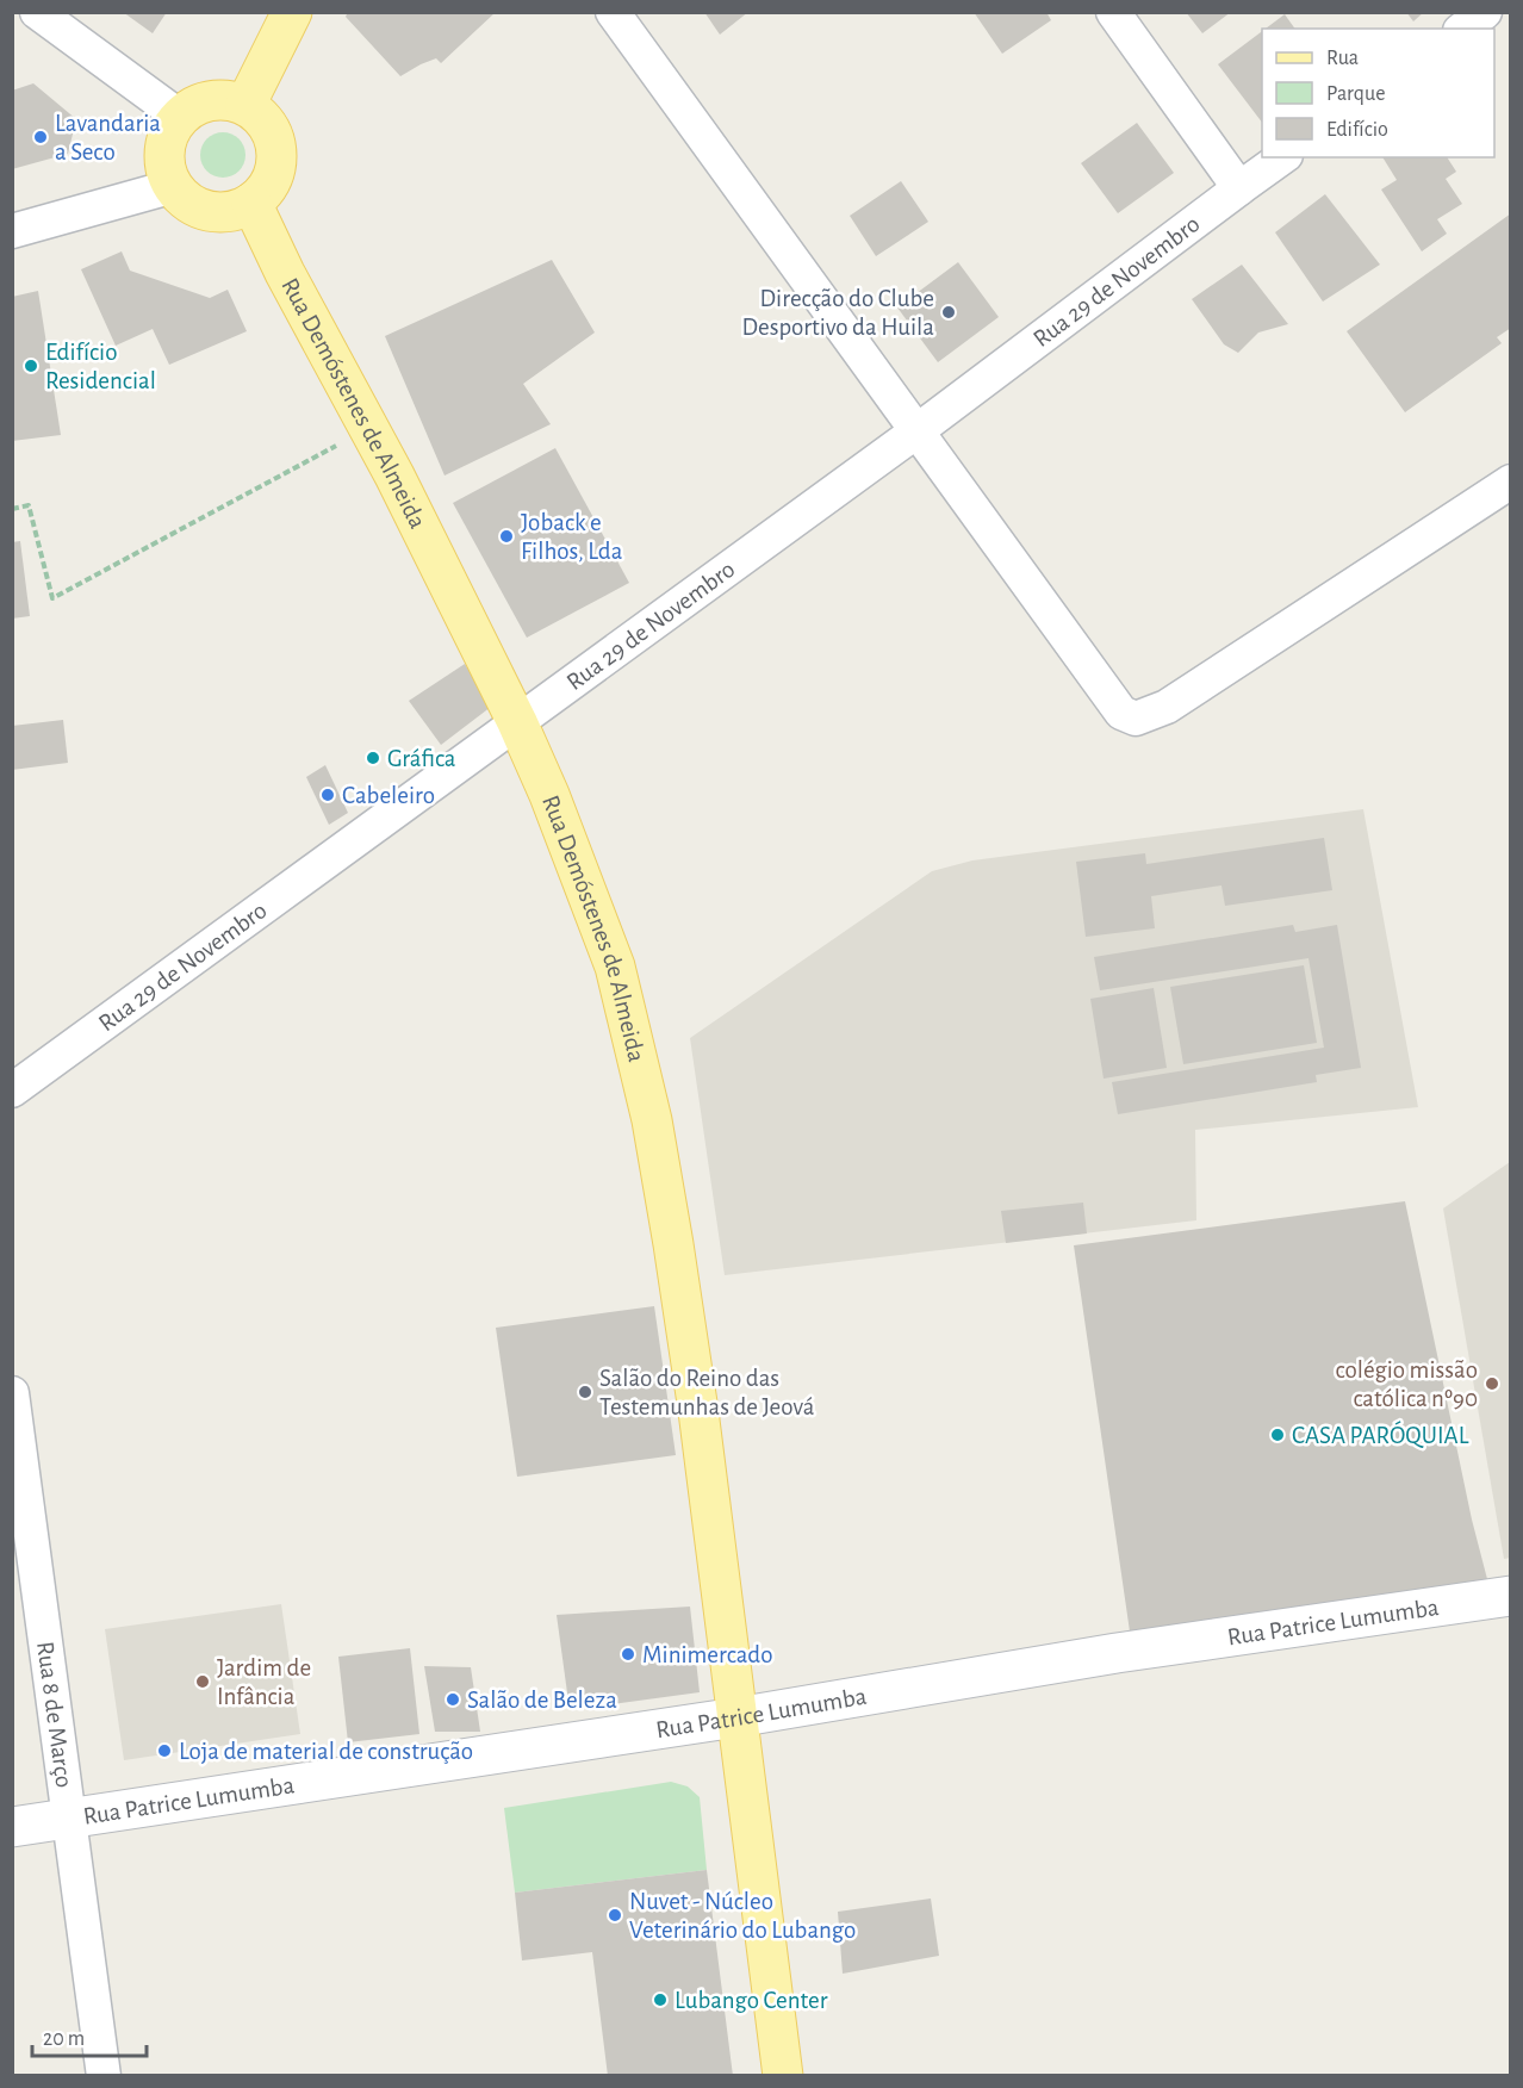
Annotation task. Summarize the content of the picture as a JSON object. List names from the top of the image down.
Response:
{
  "streets": {
    "main road": ["Rua Demóstenes de Almeida"],
    "street": ["Rua 29 de Novembro", "Rua Patrice Lumumba", "Rua 8 de Março"]
  },
  "crossings": [
    ["Rua 29 de Novembro", "Rua Demóstenes de Almeida"],
    ["Rua Demóstenes de Almeida", "Rua Patrice Lumumba"],
    ["Rua Patrice Lumumba", "Rua 8 de Março"]
  ],
  "places": [
    "Lavandaria a Seco",
    "Direcção do Clube Desportivo da Huila",
    "Edifício Residencial",
    "Joback e Filhos, Lda",
    "Gráfica",
    "Cabeleiro",
    "colégio missão católica nº90",
    "Salão do Reino das Testemunhas de Jeová",
    "CASA PARÓQUIAL",
    "Minimercado",
    "Jardim de Infância",
    "Salão de Beleza",
    "Loja de material de construção",
    "Nuvet - Núcleo Veterinário do Lubango",
    "Lubango Center"
  ],
  "legend": ["Rua", "Parque", "Edifício"],
  "scale_bar": "20 m"
}
